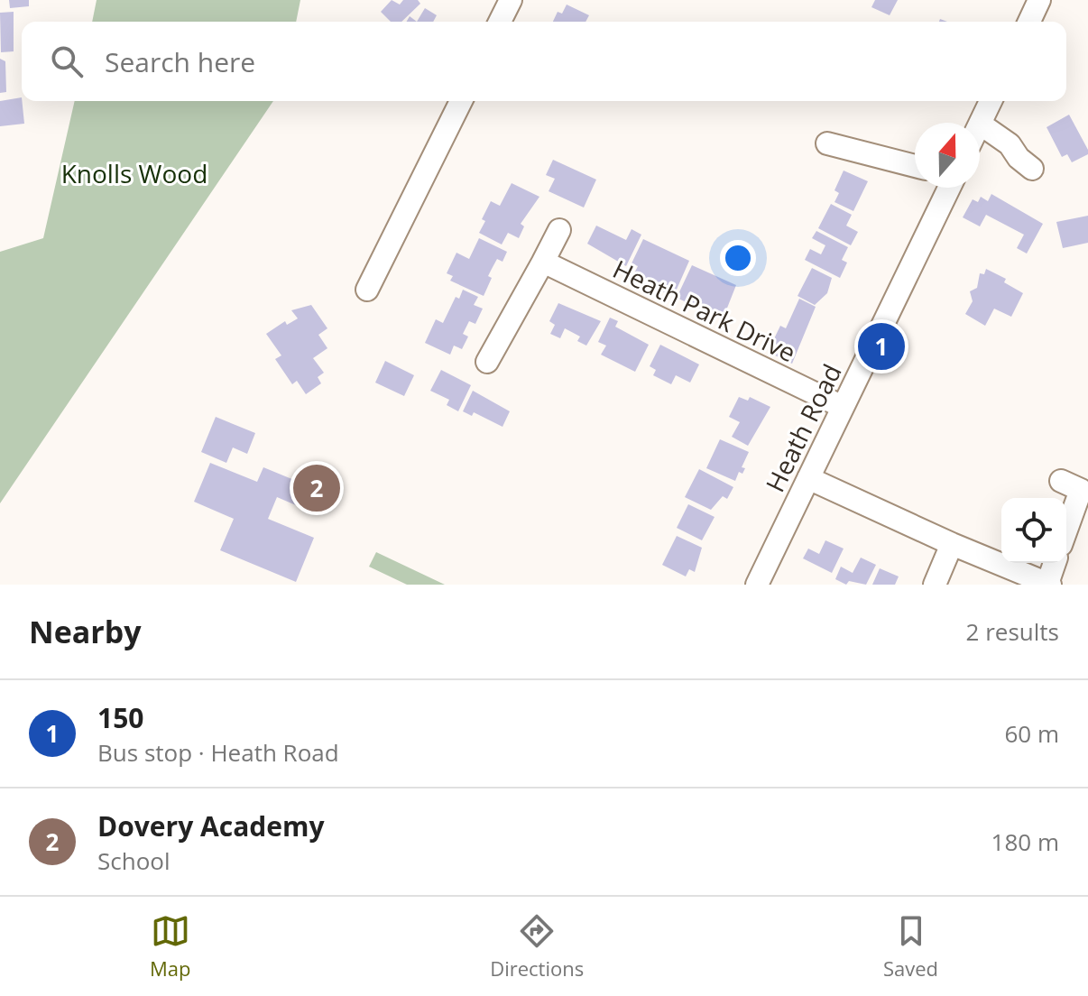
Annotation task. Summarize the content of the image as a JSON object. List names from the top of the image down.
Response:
{
  "streets": {
    "street": ["Heath Park Drive", "Heath Road"]
  },
  "crossings": [
    ["Heath Park Drive", "Heath Road"]
  ],
  "parks": ["Knolls Wood"],
  "north": "top",
  "page": {
    "search": "Search here",
    "pins": ["1", "2"],
    "heading": ["Nearby", "2 results"],
    "list": [
      {
        "mark": "1",
        "name": "150",
        "note": "Bus stop · Heath Road",
        "value": "60 m"
      },
      {
        "mark": "2",
        "name": "Dovery Academy",
        "note": "School",
        "value": "180 m"
      }
    ],
    "nav": ["Map", "Directions", "Saved"]
  }
}
